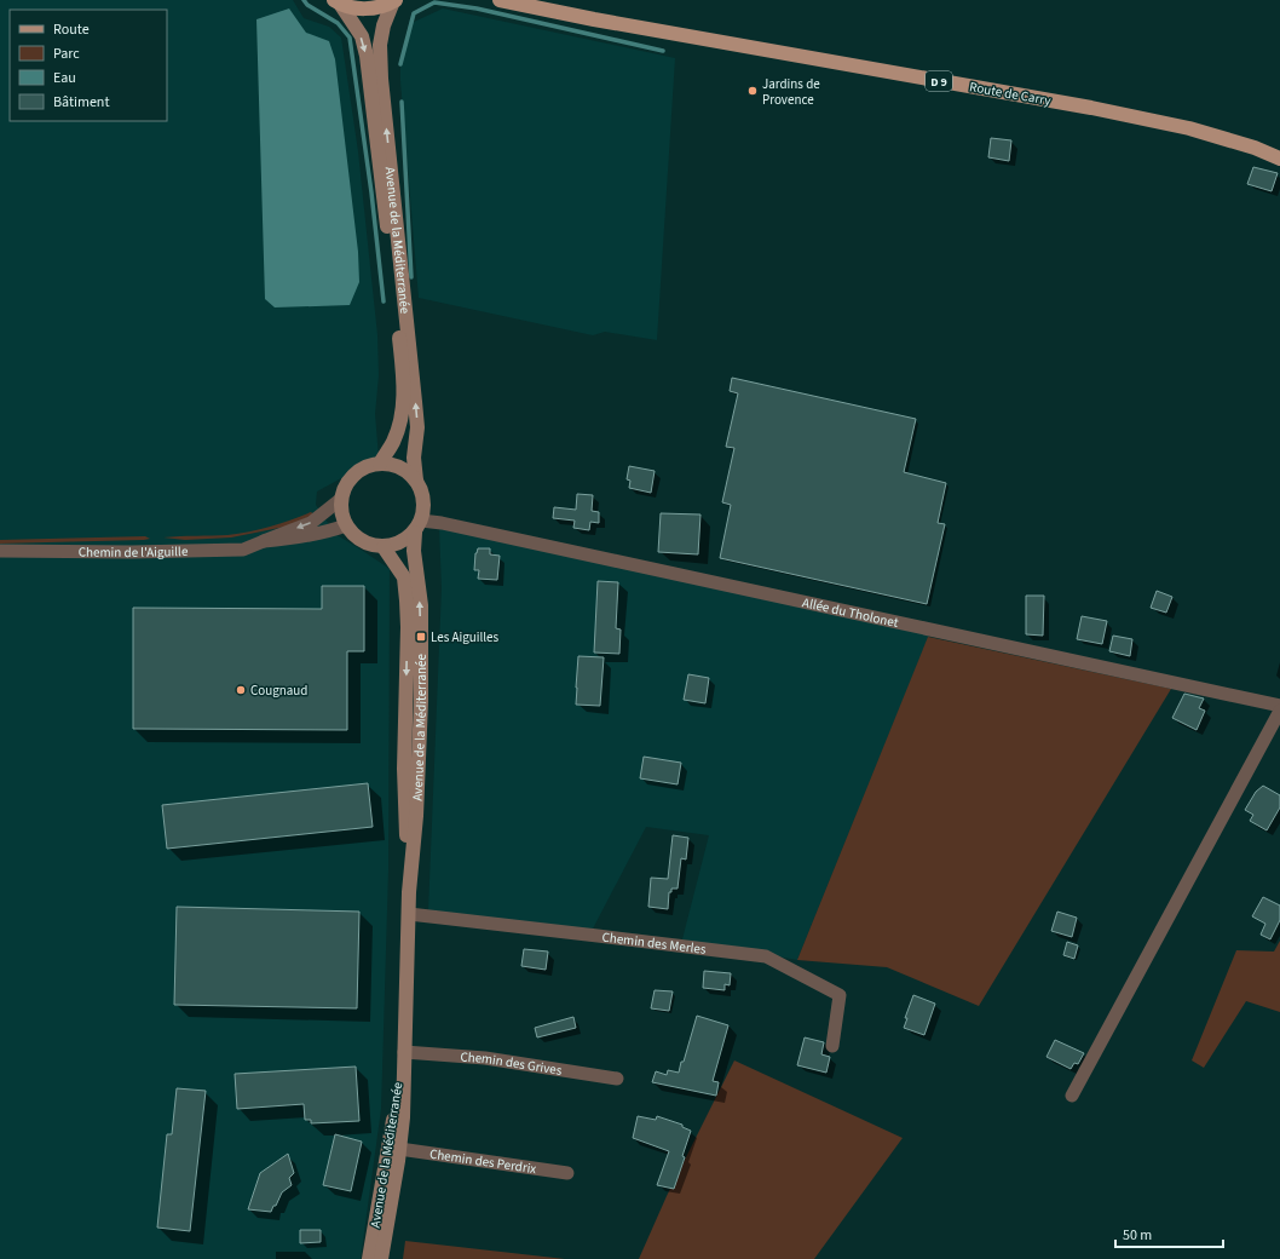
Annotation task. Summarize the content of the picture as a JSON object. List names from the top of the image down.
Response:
{
  "streets": {
    "main road": ["D 9", "Route de Carry", "Avenue de la Méditerranée"],
    "street": [
      "Chemin de l'Aiguille",
      "Allée du Tholonet",
      "Chemin des Merles",
      "Chemin des Grives",
      "Chemin des Perdrix"
    ]
  },
  "crossings": [
    ["Avenue de la Méditerranée", "Chemin de l'Aiguille"],
    ["Avenue de la Méditerranée", "Allée du Tholonet"],
    ["Avenue de la Méditerranée", "Chemin des Merles"],
    ["Avenue de la Méditerranée", "Chemin des Grives"],
    ["Avenue de la Méditerranée", "Chemin des Perdrix"],
    ["Chemin de l'Aiguille", "Allée du Tholonet"]
  ],
  "places": {
    "other": ["Jardins de Provence", "Cougnaud"],
    "transit": ["Les Aiguilles"]
  },
  "legend": [
    "Route",
    "Parc",
    "Eau",
    "Bâtiment"
  ],
  "scale_bar": "50 m"
}
